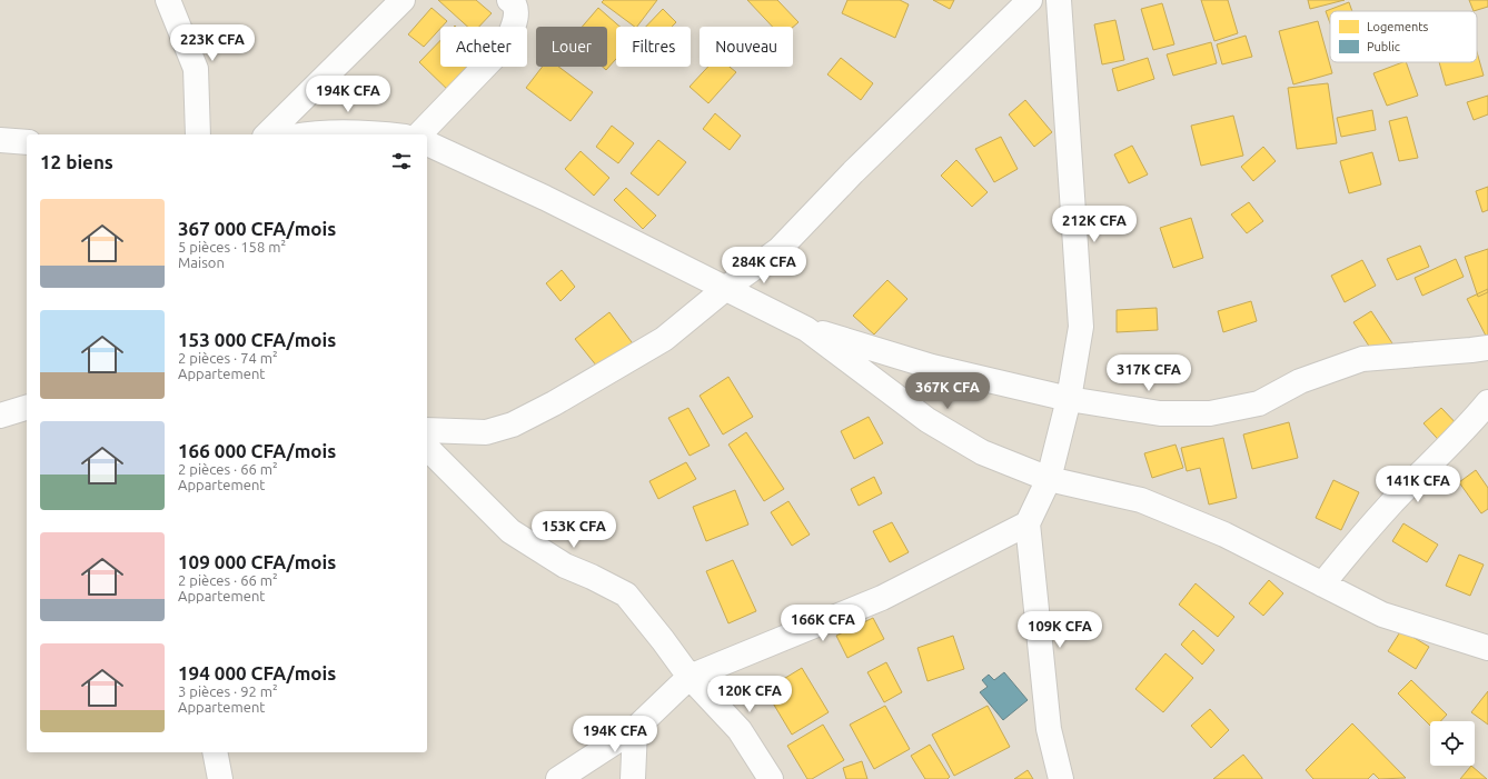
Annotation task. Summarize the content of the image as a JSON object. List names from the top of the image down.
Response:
{
  "legend": ["Logements", "Public"],
  "page": {
    "price": [
      "223K CFA",
      "194K CFA",
      "212K CFA",
      "284K CFA",
      "317K CFA",
      "367K CFA",
      "141K CFA",
      "153K CFA",
      "166K CFA",
      "109K CFA",
      "120K CFA",
      "194K CFA"
    ],
    "chip": [
      "Acheter",
      "Louer",
      "Filtres",
      "Nouveau"
    ],
    "heading": "12 biens",
    "list": [
      {
        "name": "367 000 CFA/mois",
        "note": "5 pièces · 158 m² · Maison"
      },
      {
        "name": "153 000 CFA/mois",
        "note": "2 pièces · 74 m² · Appartement"
      },
      {
        "name": "166 000 CFA/mois",
        "note": "2 pièces · 66 m² · Appartement"
      },
      {
        "name": "109 000 CFA/mois",
        "note": "2 pièces · 66 m² · Appartement"
      },
      {
        "name": "194 000 CFA/mois",
        "note": "3 pièces · 92 m² · Appartement"
      }
    ]
  }
}
